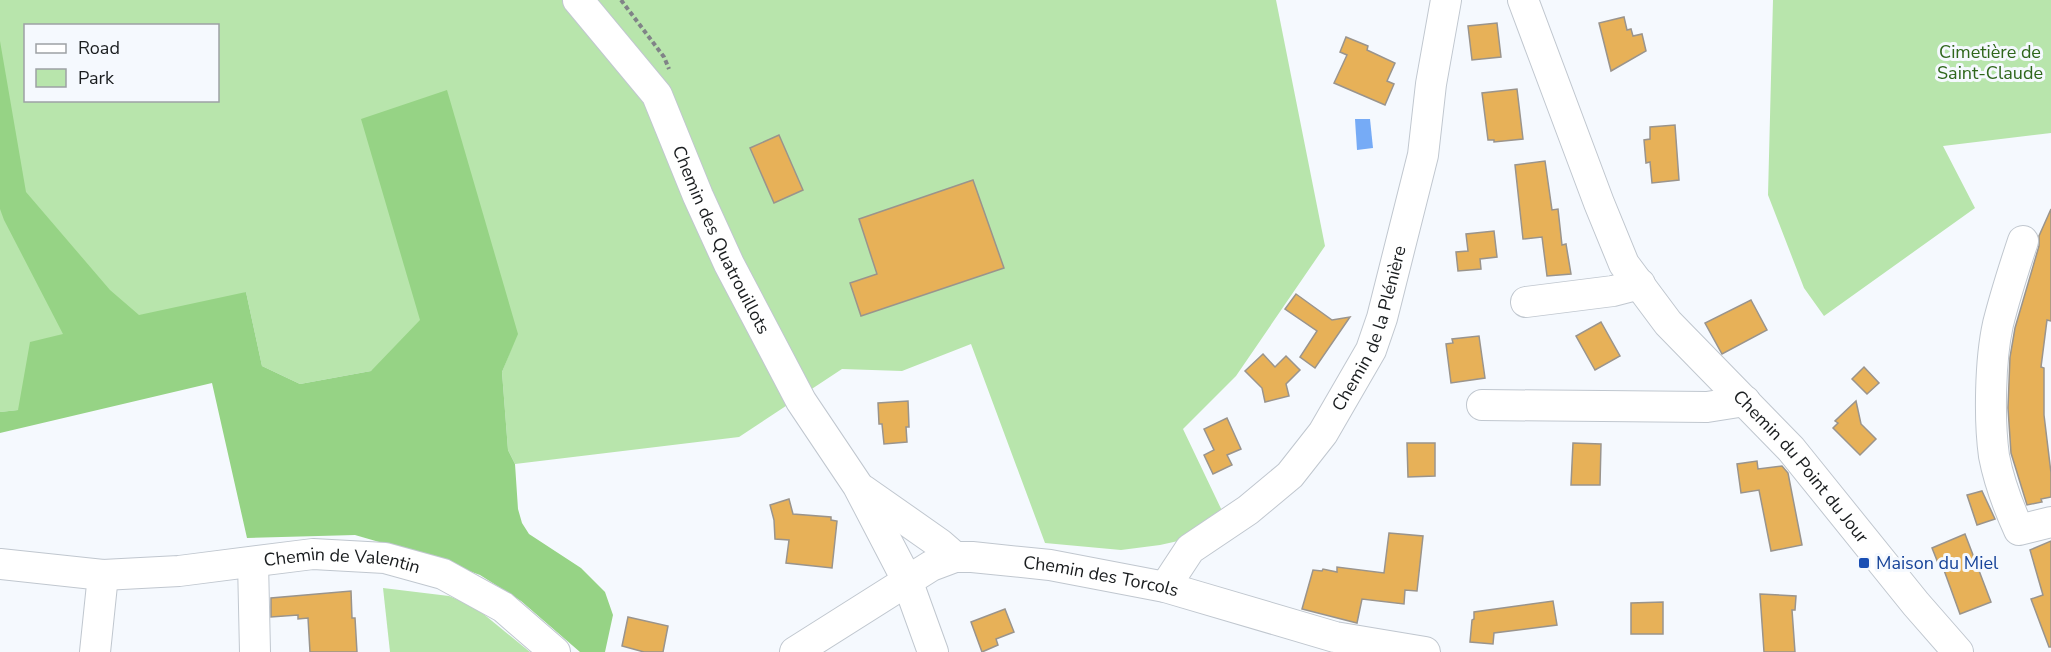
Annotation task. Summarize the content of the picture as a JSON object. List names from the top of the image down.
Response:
{
  "streets": {
    "street": [
      "Chemin des Quatrouillots",
      "Chemin de la Plénière",
      "Chemin du Point du Jour",
      "Chemin de Valentin",
      "Chemin des Torcols"
    ]
  },
  "crossings": [
    ["Chemin des Quatrouillots", "Chemin des Torcols"],
    ["Chemin de la Plénière", "Chemin des Torcols"]
  ],
  "parks": ["Cimetière de Saint-Claude"],
  "places": {
    "transit": ["Maison du Miel"]
  },
  "legend": ["Road", "Park"]
}
